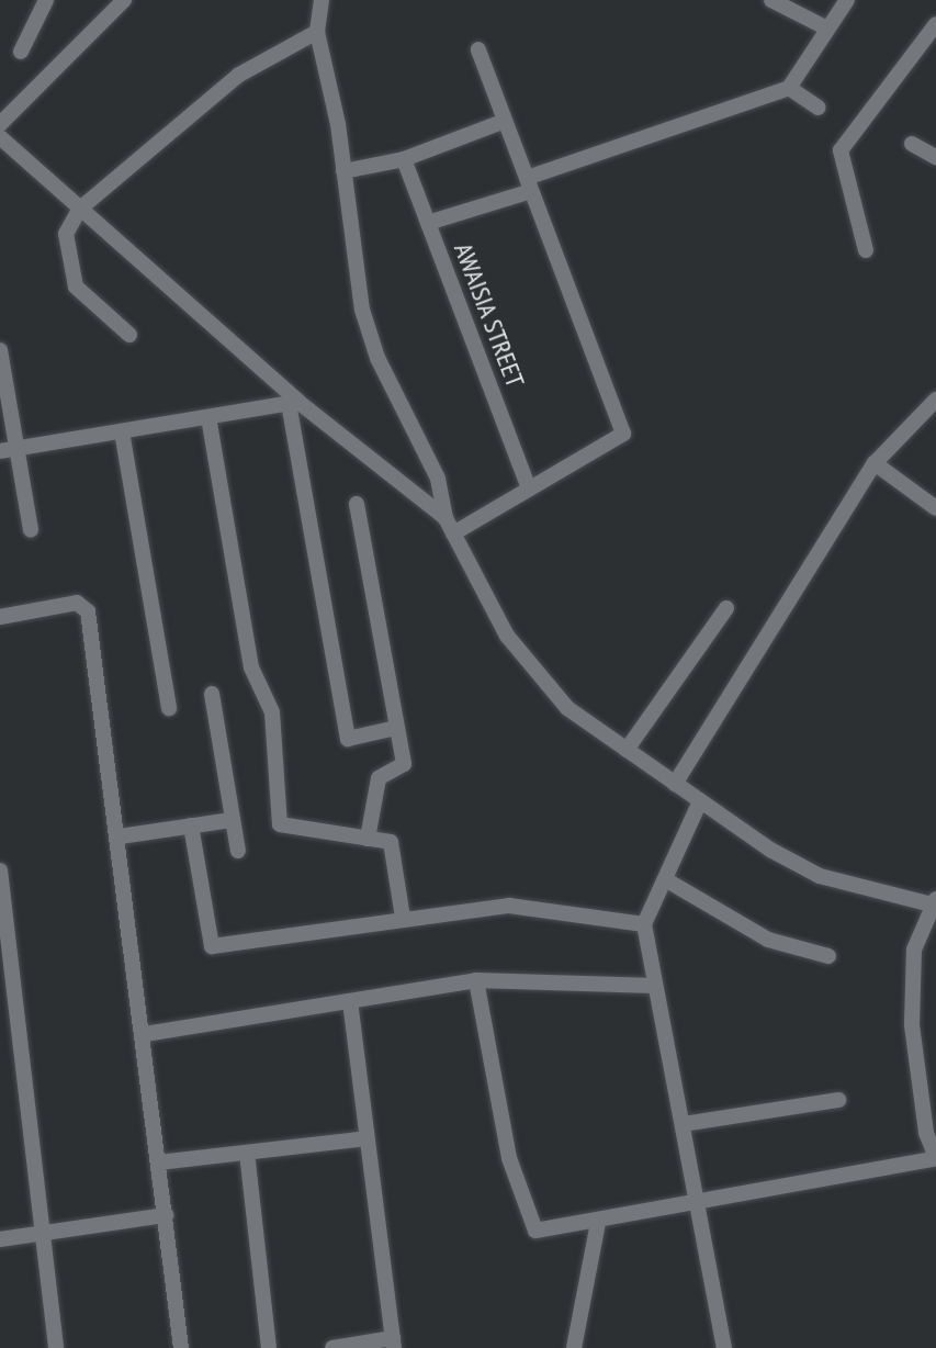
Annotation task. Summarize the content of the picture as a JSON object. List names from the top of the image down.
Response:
{
  "streets": {
    "street": ["AWAISIA STREET"]
  }
}
